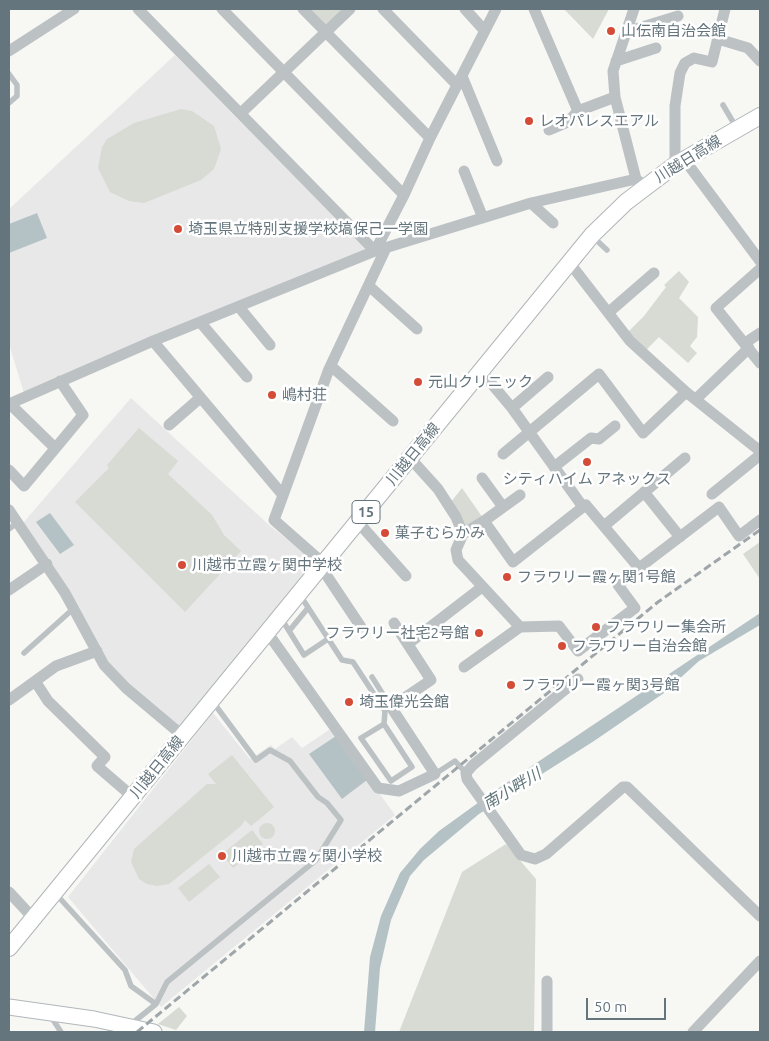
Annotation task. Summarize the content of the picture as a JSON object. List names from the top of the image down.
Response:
{
  "streets": {
    "main road": ["川越日高線", "15"]
  },
  "water": ["南小畔川"],
  "places": [
    "山伝南自治会館",
    "レオパレスエアル",
    "埼玉県立特別支援学校塙保己一学園",
    "元山クリニック",
    "嶋村荘",
    "シティハイム アネックス",
    "菓子むらかみ",
    "川越市立霞ヶ関中学校",
    "フラワリー霞ヶ関1号館",
    "フラワリー集会所",
    "フラワリー社宅2号館",
    "フラワリー自治会館",
    "フラワリー霞ヶ関3号館",
    "埼玉偉光会館",
    "川越市立霞ヶ関小学校"
  ],
  "scale_bar": "50 m"
}
